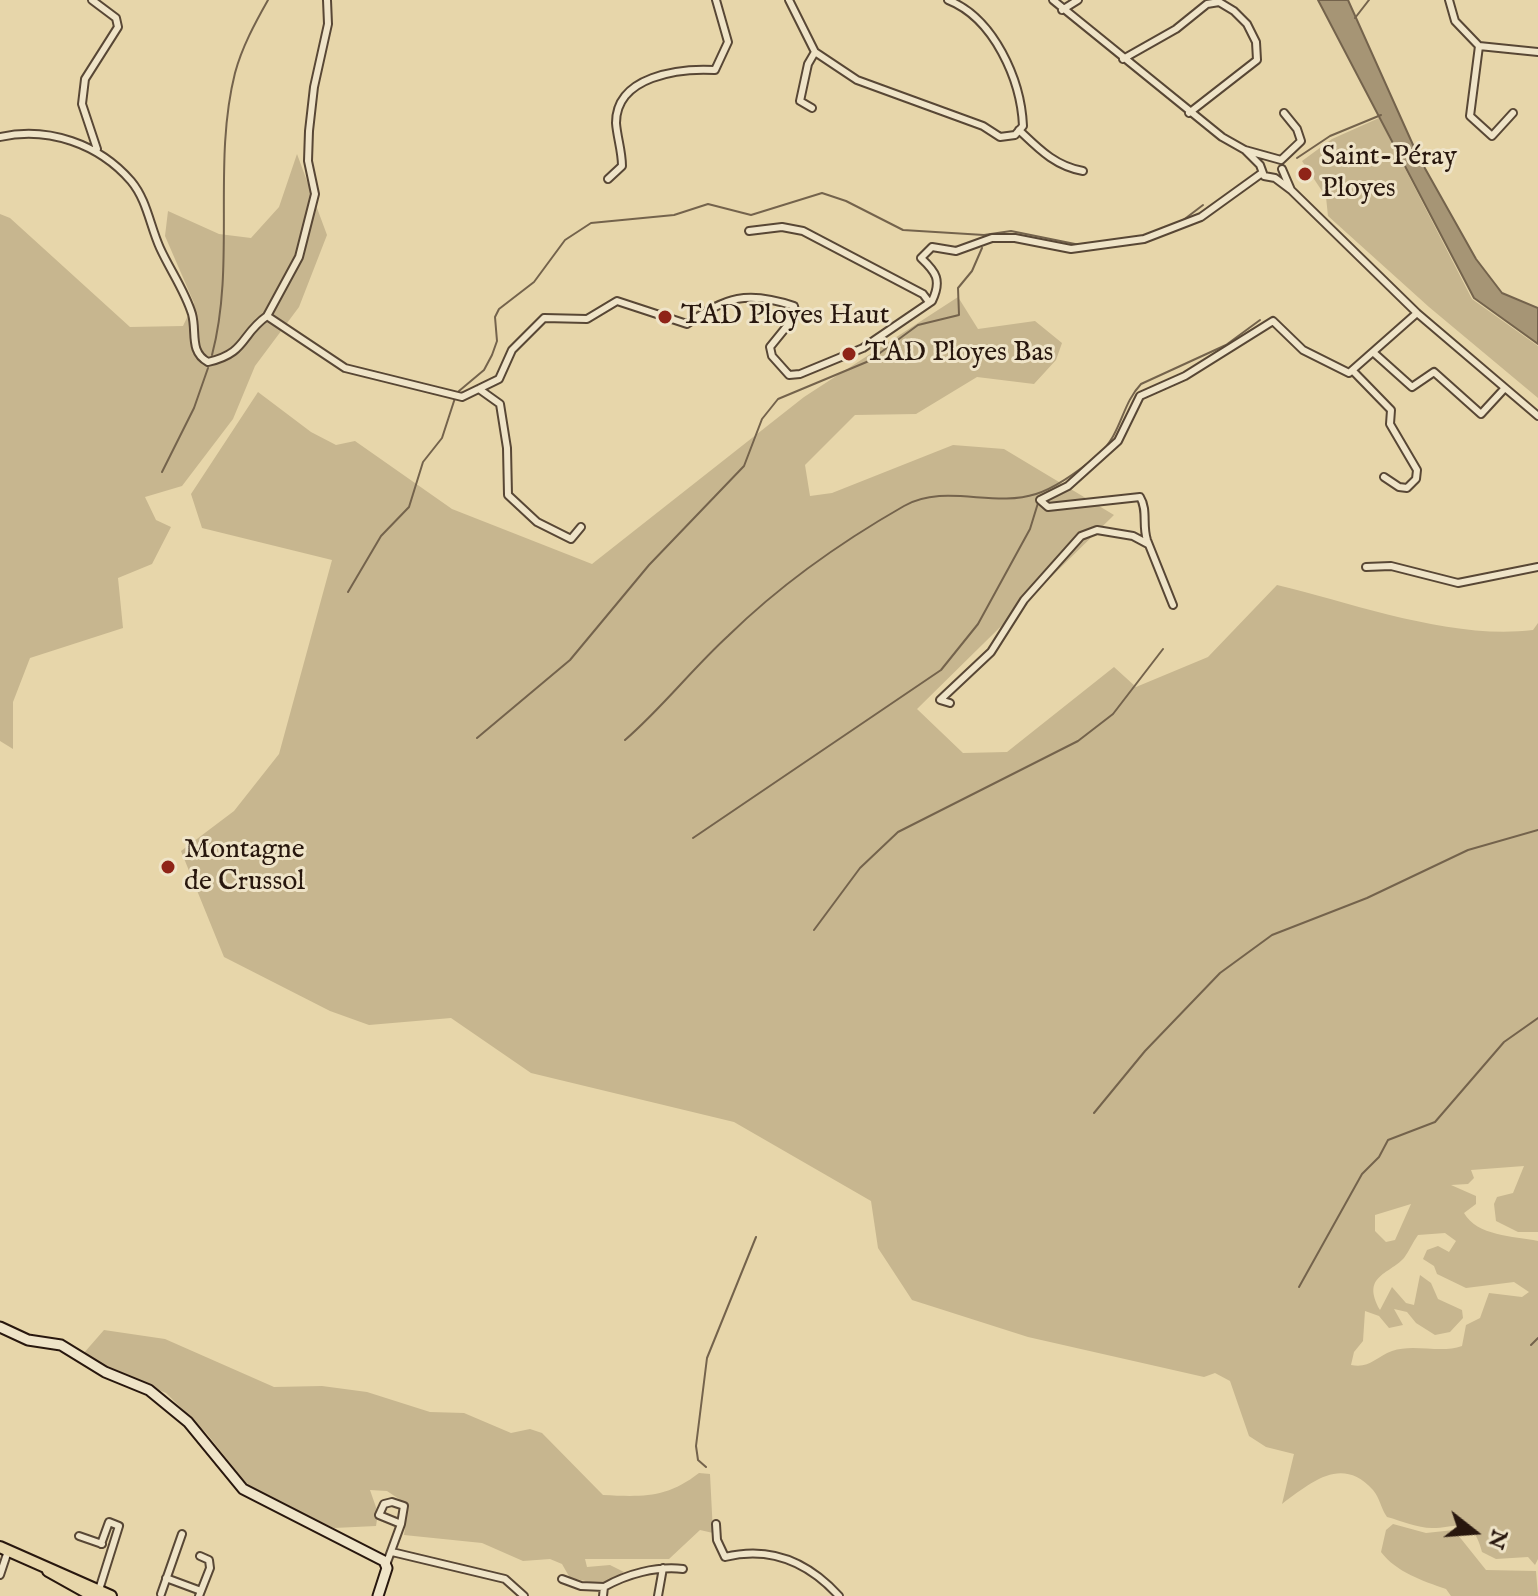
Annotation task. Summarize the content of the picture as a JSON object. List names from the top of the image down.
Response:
{
  "places": [
    "Saint-Péray Ployes",
    "TAD Ployes Haut",
    "TAD Ployes Bas",
    "Montagne de Crussol"
  ],
  "north": "right"
}
